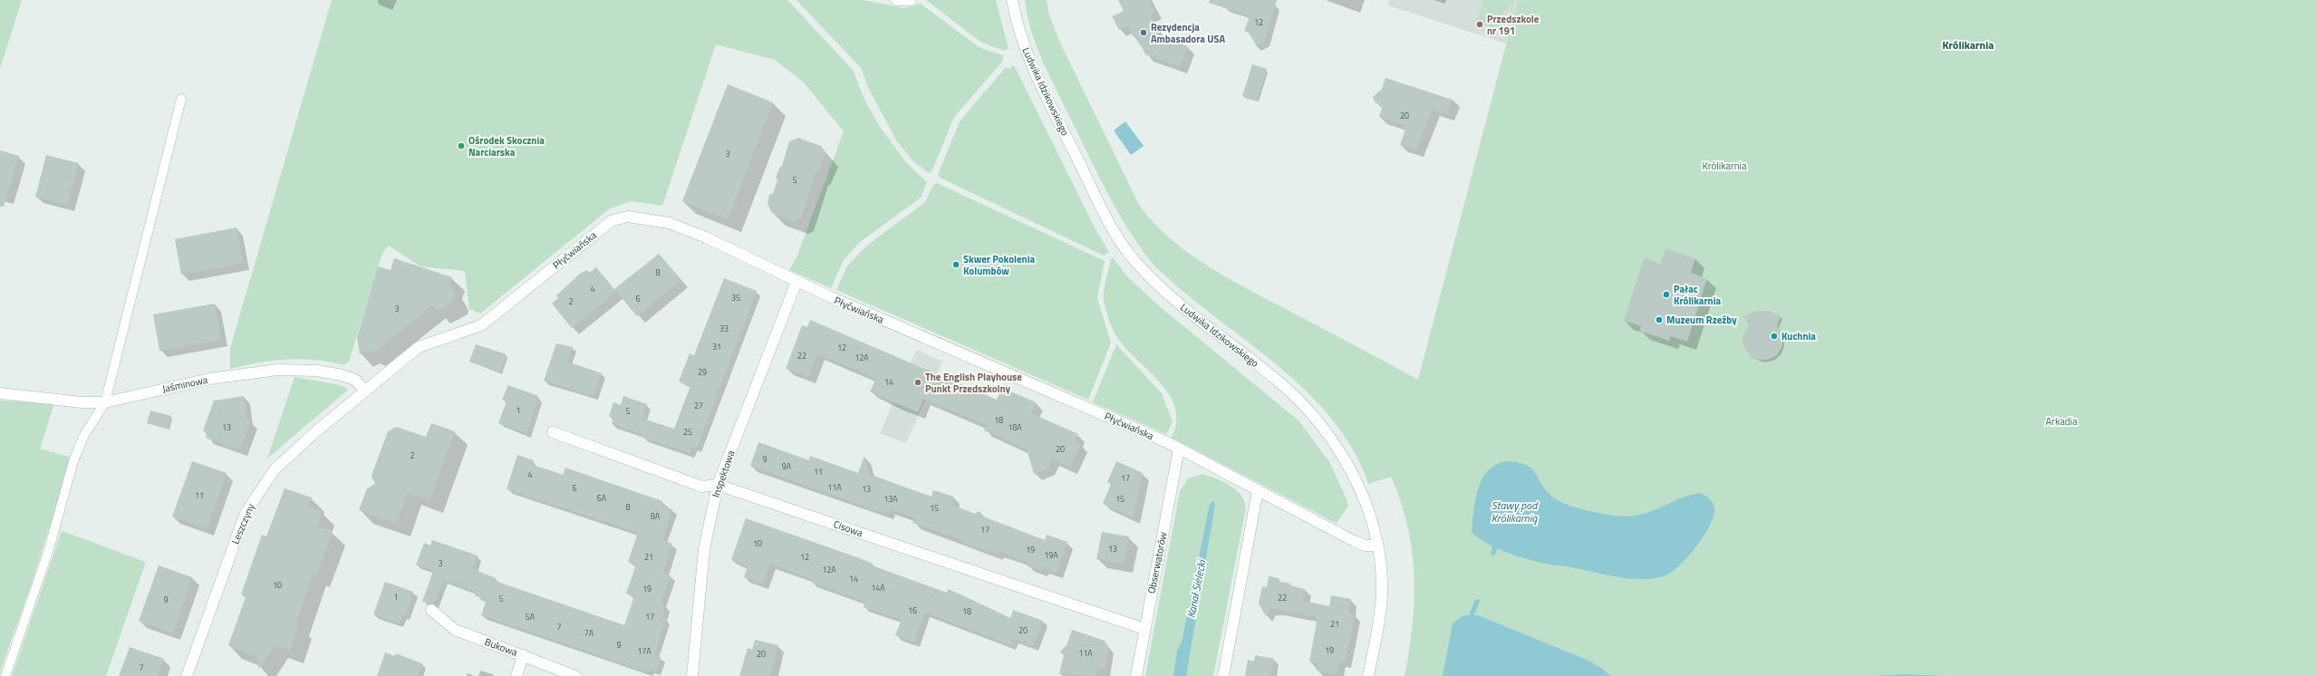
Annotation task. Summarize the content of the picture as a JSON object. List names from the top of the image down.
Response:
{
  "streets": {
    "street": [
      "Ludwika Idzikowskiego",
      "Płyćwiańska",
      "Jaśminowa",
      "Inspektowa",
      "Leszczyny",
      "Cisowa",
      "Obserwatorów",
      "Bukowa"
    ]
  },
  "crossings": [
    ["Ludwika Idzikowskiego", "Płyćwiańska"],
    ["Płyćwiańska", "Jaśminowa"],
    ["Płyćwiańska", "Inspektowa"],
    ["Płyćwiańska", "Leszczyny"],
    ["Płyćwiańska", "Obserwatorów"],
    ["Jaśminowa", "Leszczyny"],
    ["Inspektowa", "Cisowa"],
    ["Cisowa", "Obserwatorów"]
  ],
  "districts": ["Królikarnia"],
  "water": ["Stawy pod Królikarnią", "Kanał Sielecki"],
  "parks": ["Królikarnia", "Arkadia"],
  "places": [
    "Przedszkole nr 191",
    "Rezydencja Ambasadora USA",
    "Ośrodek Skocznia Narciarska",
    "Skwer Pokolenia Kolumbów",
    "Pałac Królikarnia",
    "Muzeum Rzeźby",
    "Kuchnia",
    "The English Playhouse Punkt Przedszkolny"
  ],
  "house_numbers": [
    "12",
    "20",
    "3",
    "5",
    "8",
    "4",
    "35",
    "6",
    "2",
    "3",
    "33",
    "31",
    "12",
    "22",
    "12A",
    "29",
    "14",
    "27",
    "1",
    "5",
    "18",
    "13",
    "18A",
    "25",
    "20",
    "2",
    "9",
    "9A",
    "11",
    "4",
    "17",
    "11A",
    "6",
    "13",
    "11",
    "6A",
    "13A",
    "15",
    "8",
    "15",
    "8A",
    "17",
    "10",
    "13",
    "19",
    "19A",
    "21",
    "12",
    "3",
    "12A",
    "14",
    "10",
    "14A",
    "19",
    "1",
    "22",
    "5",
    "9",
    "16",
    "18",
    "5A",
    "17",
    "21",
    "7",
    "20",
    "7A",
    "9",
    "19",
    "17A",
    "11A",
    "20",
    "7"
  ]
}
